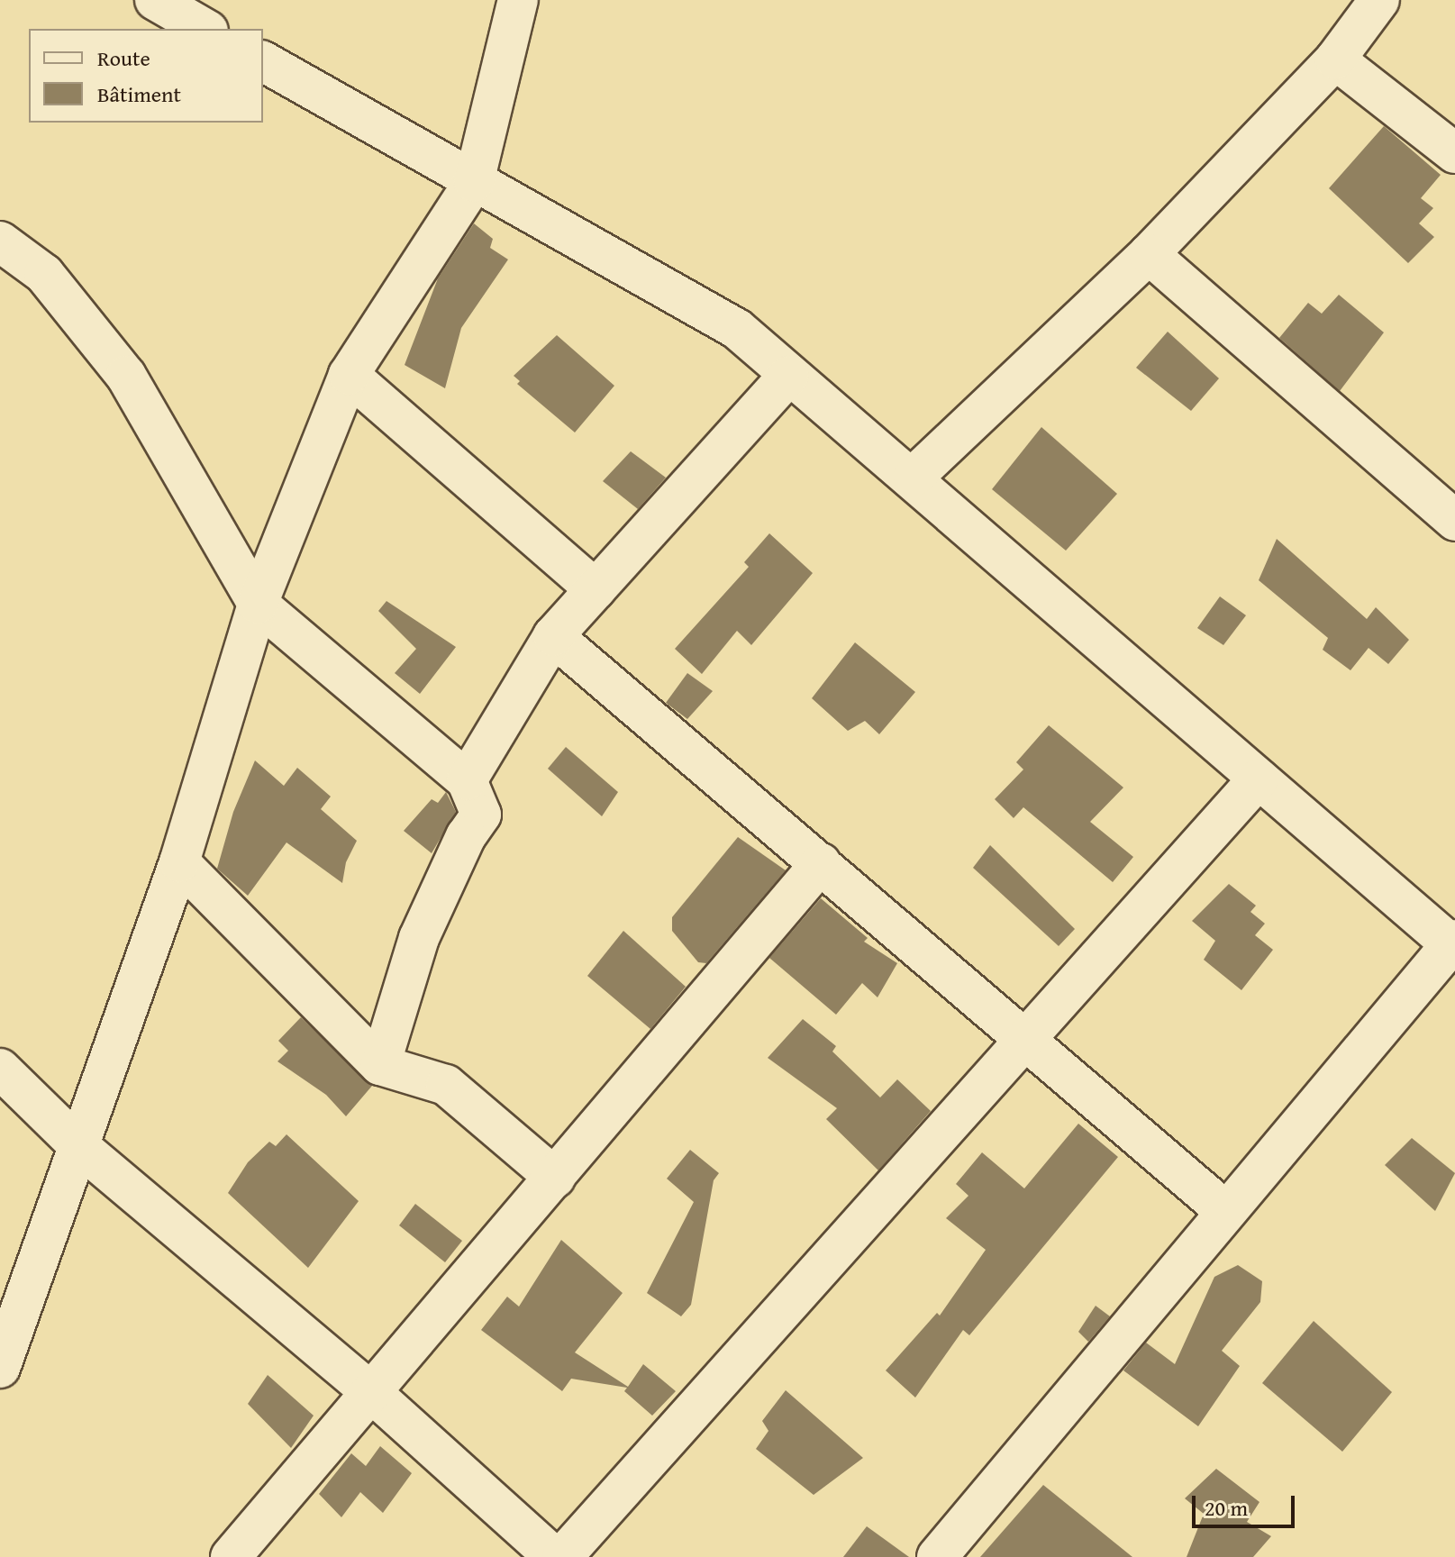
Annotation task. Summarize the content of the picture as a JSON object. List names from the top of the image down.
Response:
{
  "legend": ["Route", "Bâtiment"],
  "scale_bar": "20 m"
}
